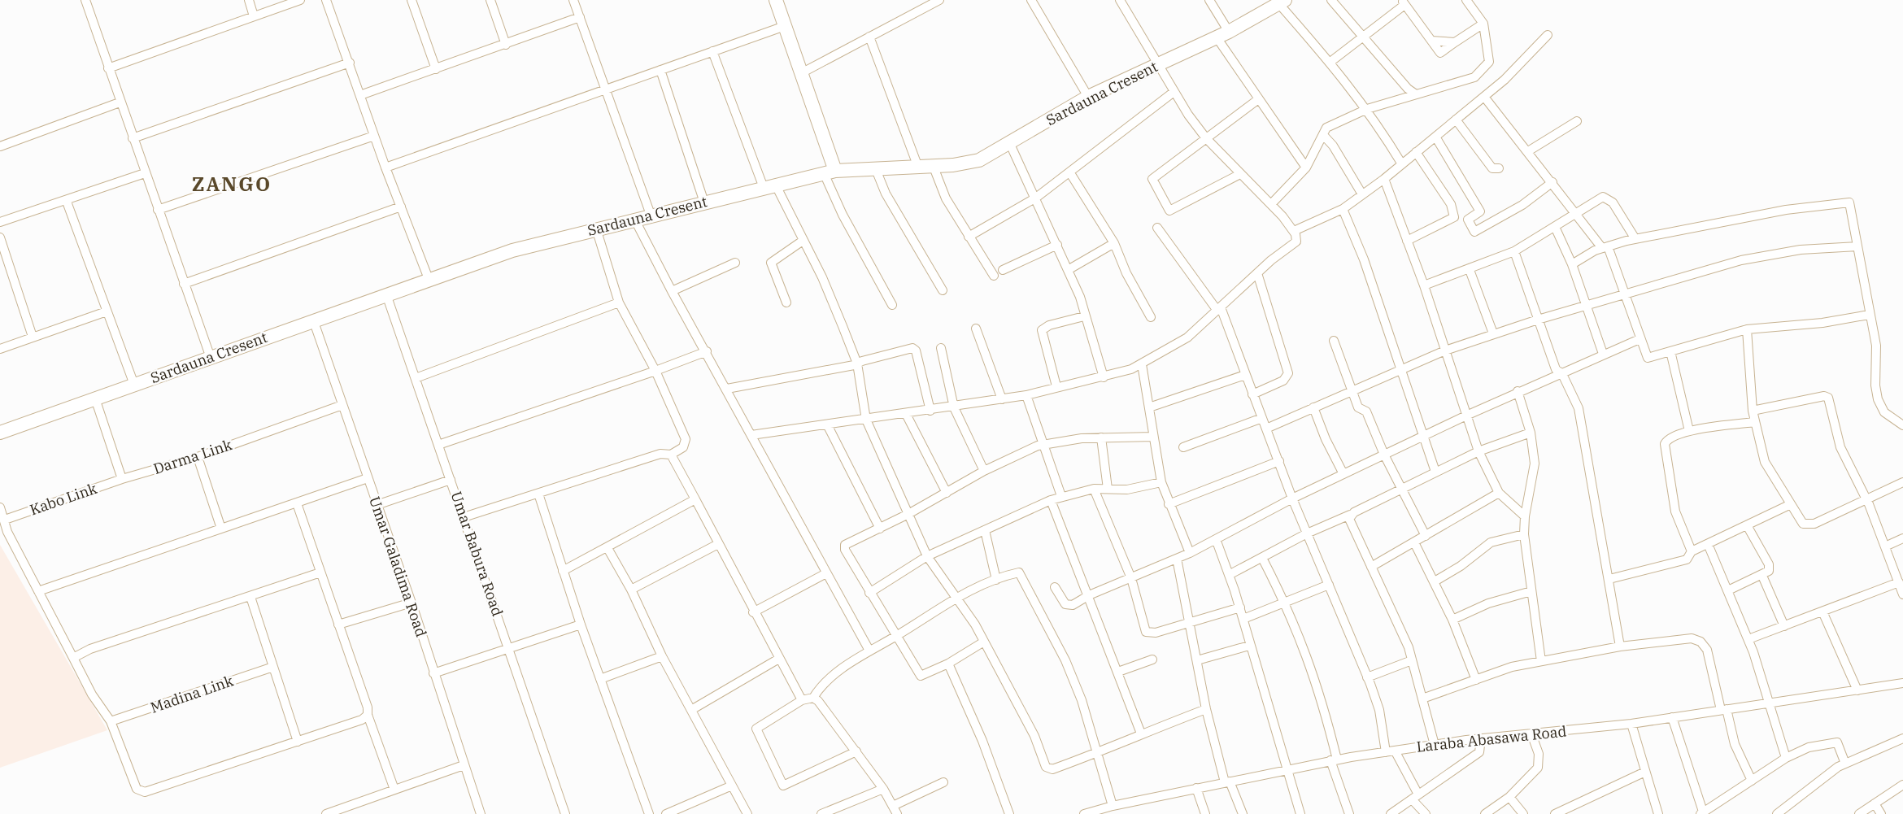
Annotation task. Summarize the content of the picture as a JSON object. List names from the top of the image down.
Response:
{
  "streets": {
    "street": [
      "Sardauna Cresent",
      "Darma Link",
      "Kabo Link",
      "Umar Babura Road",
      "Umar Galadima Road",
      "Madina Link",
      "Laraba Abasawa Road"
    ]
  },
  "crossings": [
    ["Sardauna Cresent", "Umar Babura Road"],
    ["Sardauna Cresent", "Umar Galadima Road"],
    ["Darma Link", "Kabo Link"],
    ["Darma Link", "Umar Galadima Road"]
  ],
  "districts": ["ZANGO"]
}
